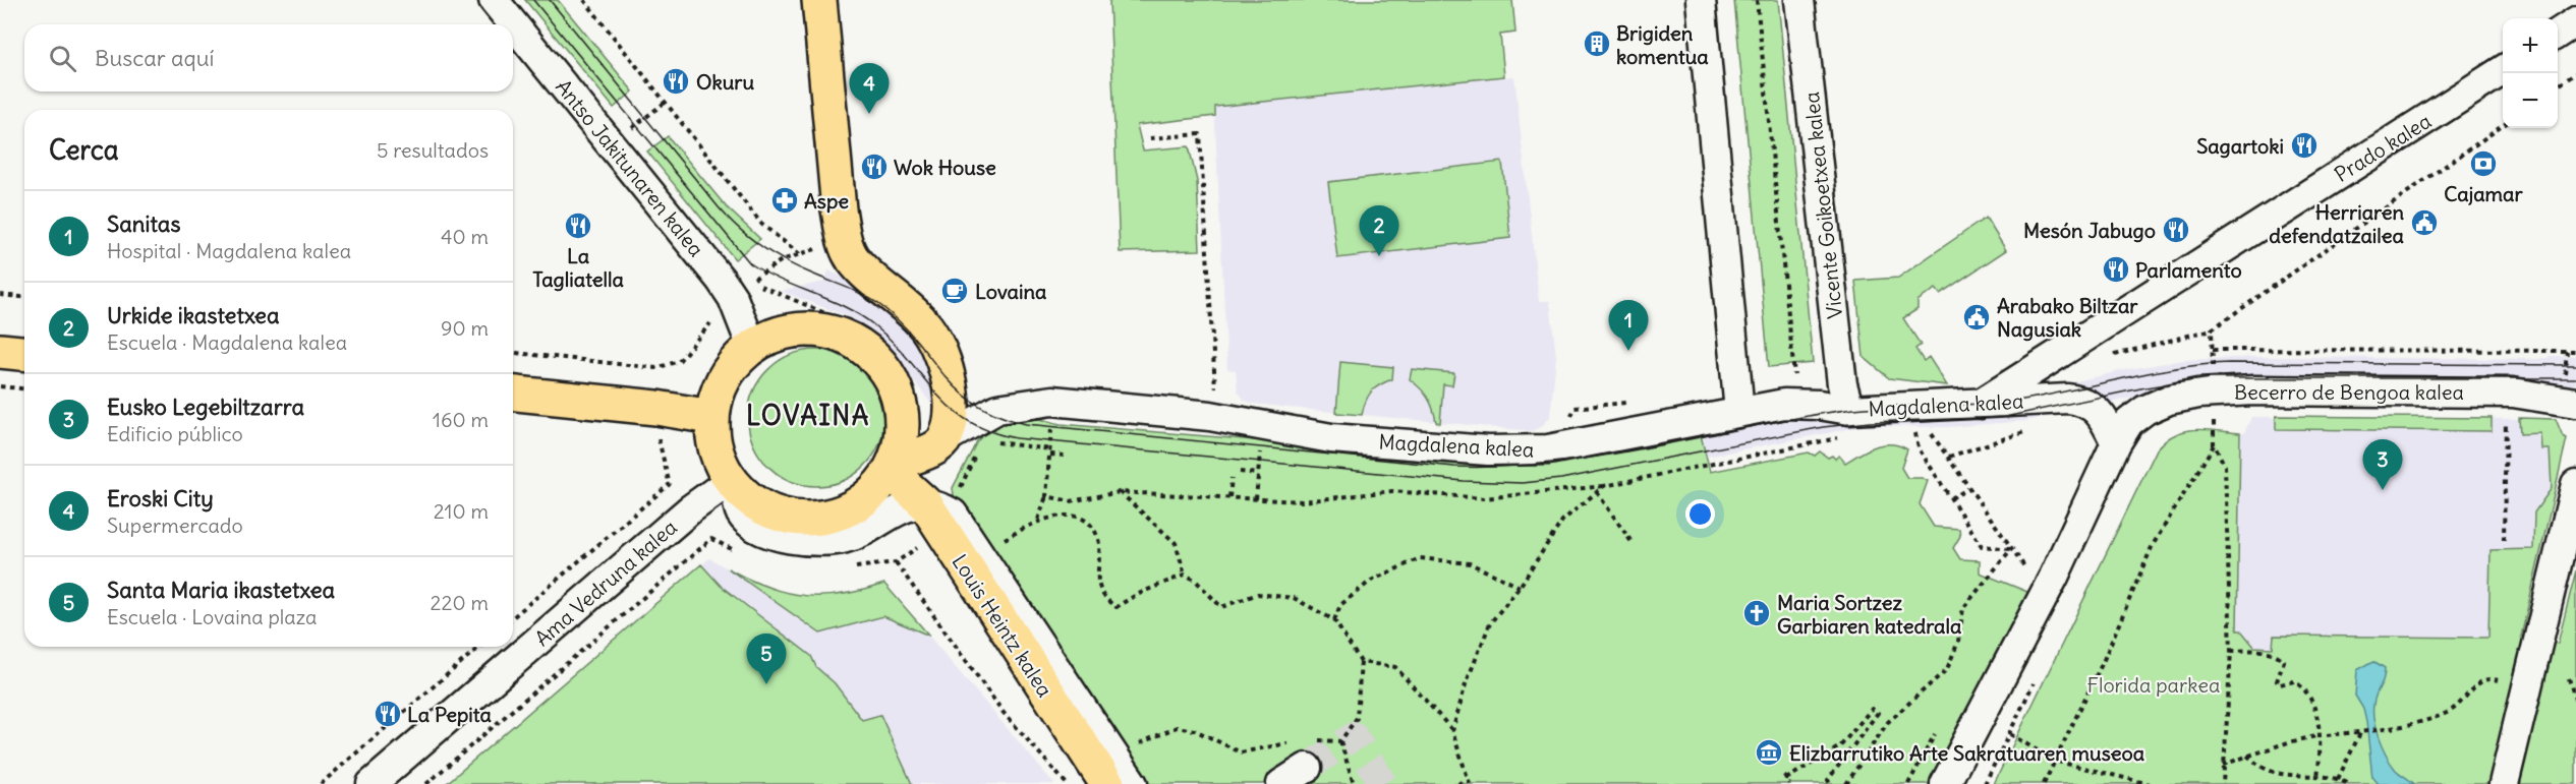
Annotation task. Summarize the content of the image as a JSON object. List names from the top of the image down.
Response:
{
  "streets": {
    "main road": ["Magdalena kalea", "Louis Heintz kalea"],
    "street": [
      "Prado kalea",
      "Antso Jakitunaren kalea",
      "Vicente Goikoetxea kalea",
      "Becerro de Bengoa kalea",
      "Ama Vedruna kalea"
    ]
  },
  "crossings": [
    ["Prado kalea", "Magdalena kalea"],
    ["Antso Jakitunaren kalea", "Magdalena kalea"],
    ["Antso Jakitunaren kalea", "Ama Vedruna kalea"],
    ["Antso Jakitunaren kalea", "Louis Heintz kalea"],
    ["Vicente Goikoetxea kalea", "Magdalena kalea"],
    ["Becerro de Bengoa kalea", "Magdalena kalea"],
    ["Magdalena kalea", "Ama Vedruna kalea"],
    ["Magdalena kalea", "Louis Heintz kalea"],
    ["Ama Vedruna kalea", "Louis Heintz kalea"]
  ],
  "districts": ["LOVAINA"],
  "parks": ["Florida parkea"],
  "places": {
    "building": ["Brigiden komentua"],
    "restaurant": [
      "Okuru",
      "Sagartoki",
      "Wok House",
      "La Tagliatella",
      "Mesón Jabugo",
      "Parlamento",
      "La Pepita"
    ],
    "bank": ["Cajamar"],
    "pharmacy": ["Aspe"],
    "public building": ["Herriaren defendatzailea", "Arabako Biltzar Nagusiak"],
    "cafe": ["Lovaina"],
    "church": ["Maria Sortzez Garbiaren katedrala"],
    "museum": ["Elizbarrutiko Arte Sakratuaren museoa"]
  },
  "page": {
    "map_buttons": ["+", "−"],
    "search": "Buscar aquí",
    "pins": [
      "4",
      "2",
      "1",
      "3",
      "5"
    ],
    "heading": ["Cerca", "5 resultados"],
    "list": [
      {
        "mark": "1",
        "name": "Sanitas",
        "note": "Hospital · Magdalena kalea",
        "value": "40 m"
      },
      {
        "mark": "2",
        "name": "Urkide ikastetxea",
        "note": "Escuela · Magdalena kalea",
        "value": "90 m"
      },
      {
        "mark": "3",
        "name": "Eusko Legebiltzarra",
        "note": "Edificio público",
        "value": "160 m"
      },
      {
        "mark": "4",
        "name": "Eroski City",
        "note": "Supermercado",
        "value": "210 m"
      },
      {
        "mark": "5",
        "name": "Santa Maria ikastetxea",
        "note": "Escuela · Lovaina plaza",
        "value": "220 m"
      }
    ]
  }
}
